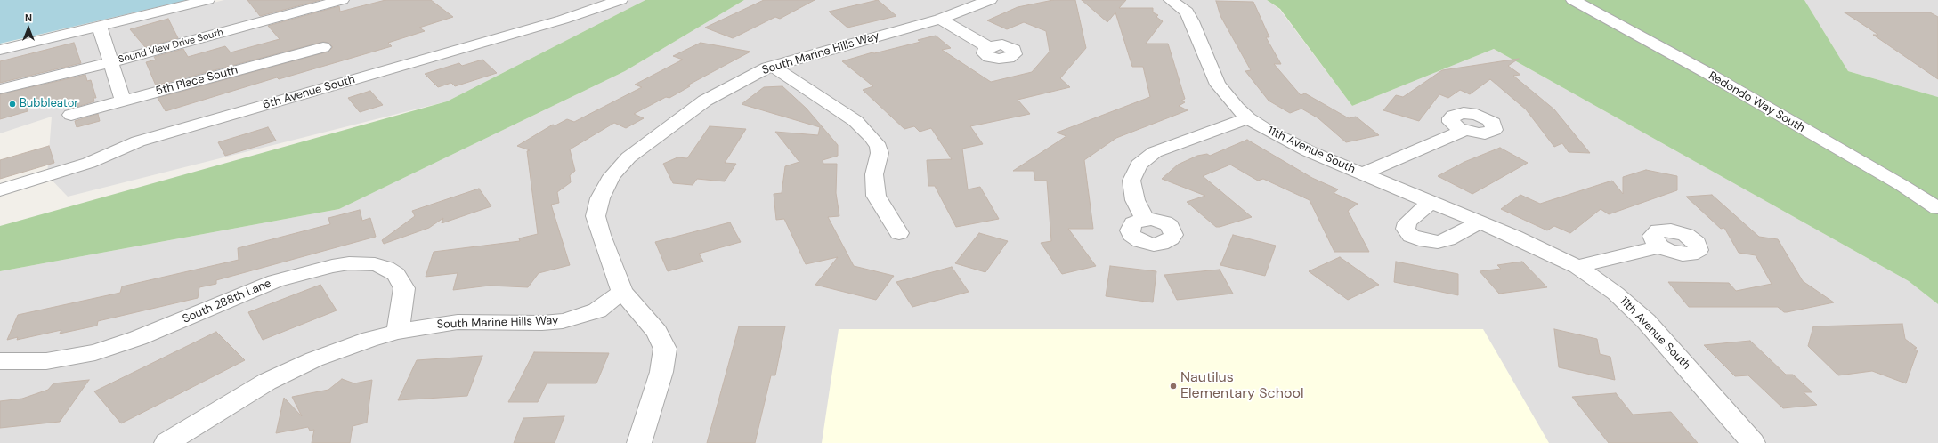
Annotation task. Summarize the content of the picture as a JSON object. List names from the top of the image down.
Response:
{
  "streets": {
    "street": [
      "Sound View Drive South",
      "South Marine Hills Way",
      "5th Place South",
      "6th Avenue South",
      "Redondo Way South",
      "11th Avenue South",
      "South 288th Lane"
    ]
  },
  "crossings": [
    ["South Marine Hills Way", "South 288th Lane"]
  ],
  "places": ["Bubbleator", "Nautilus Elementary School"],
  "north": "top"
}
